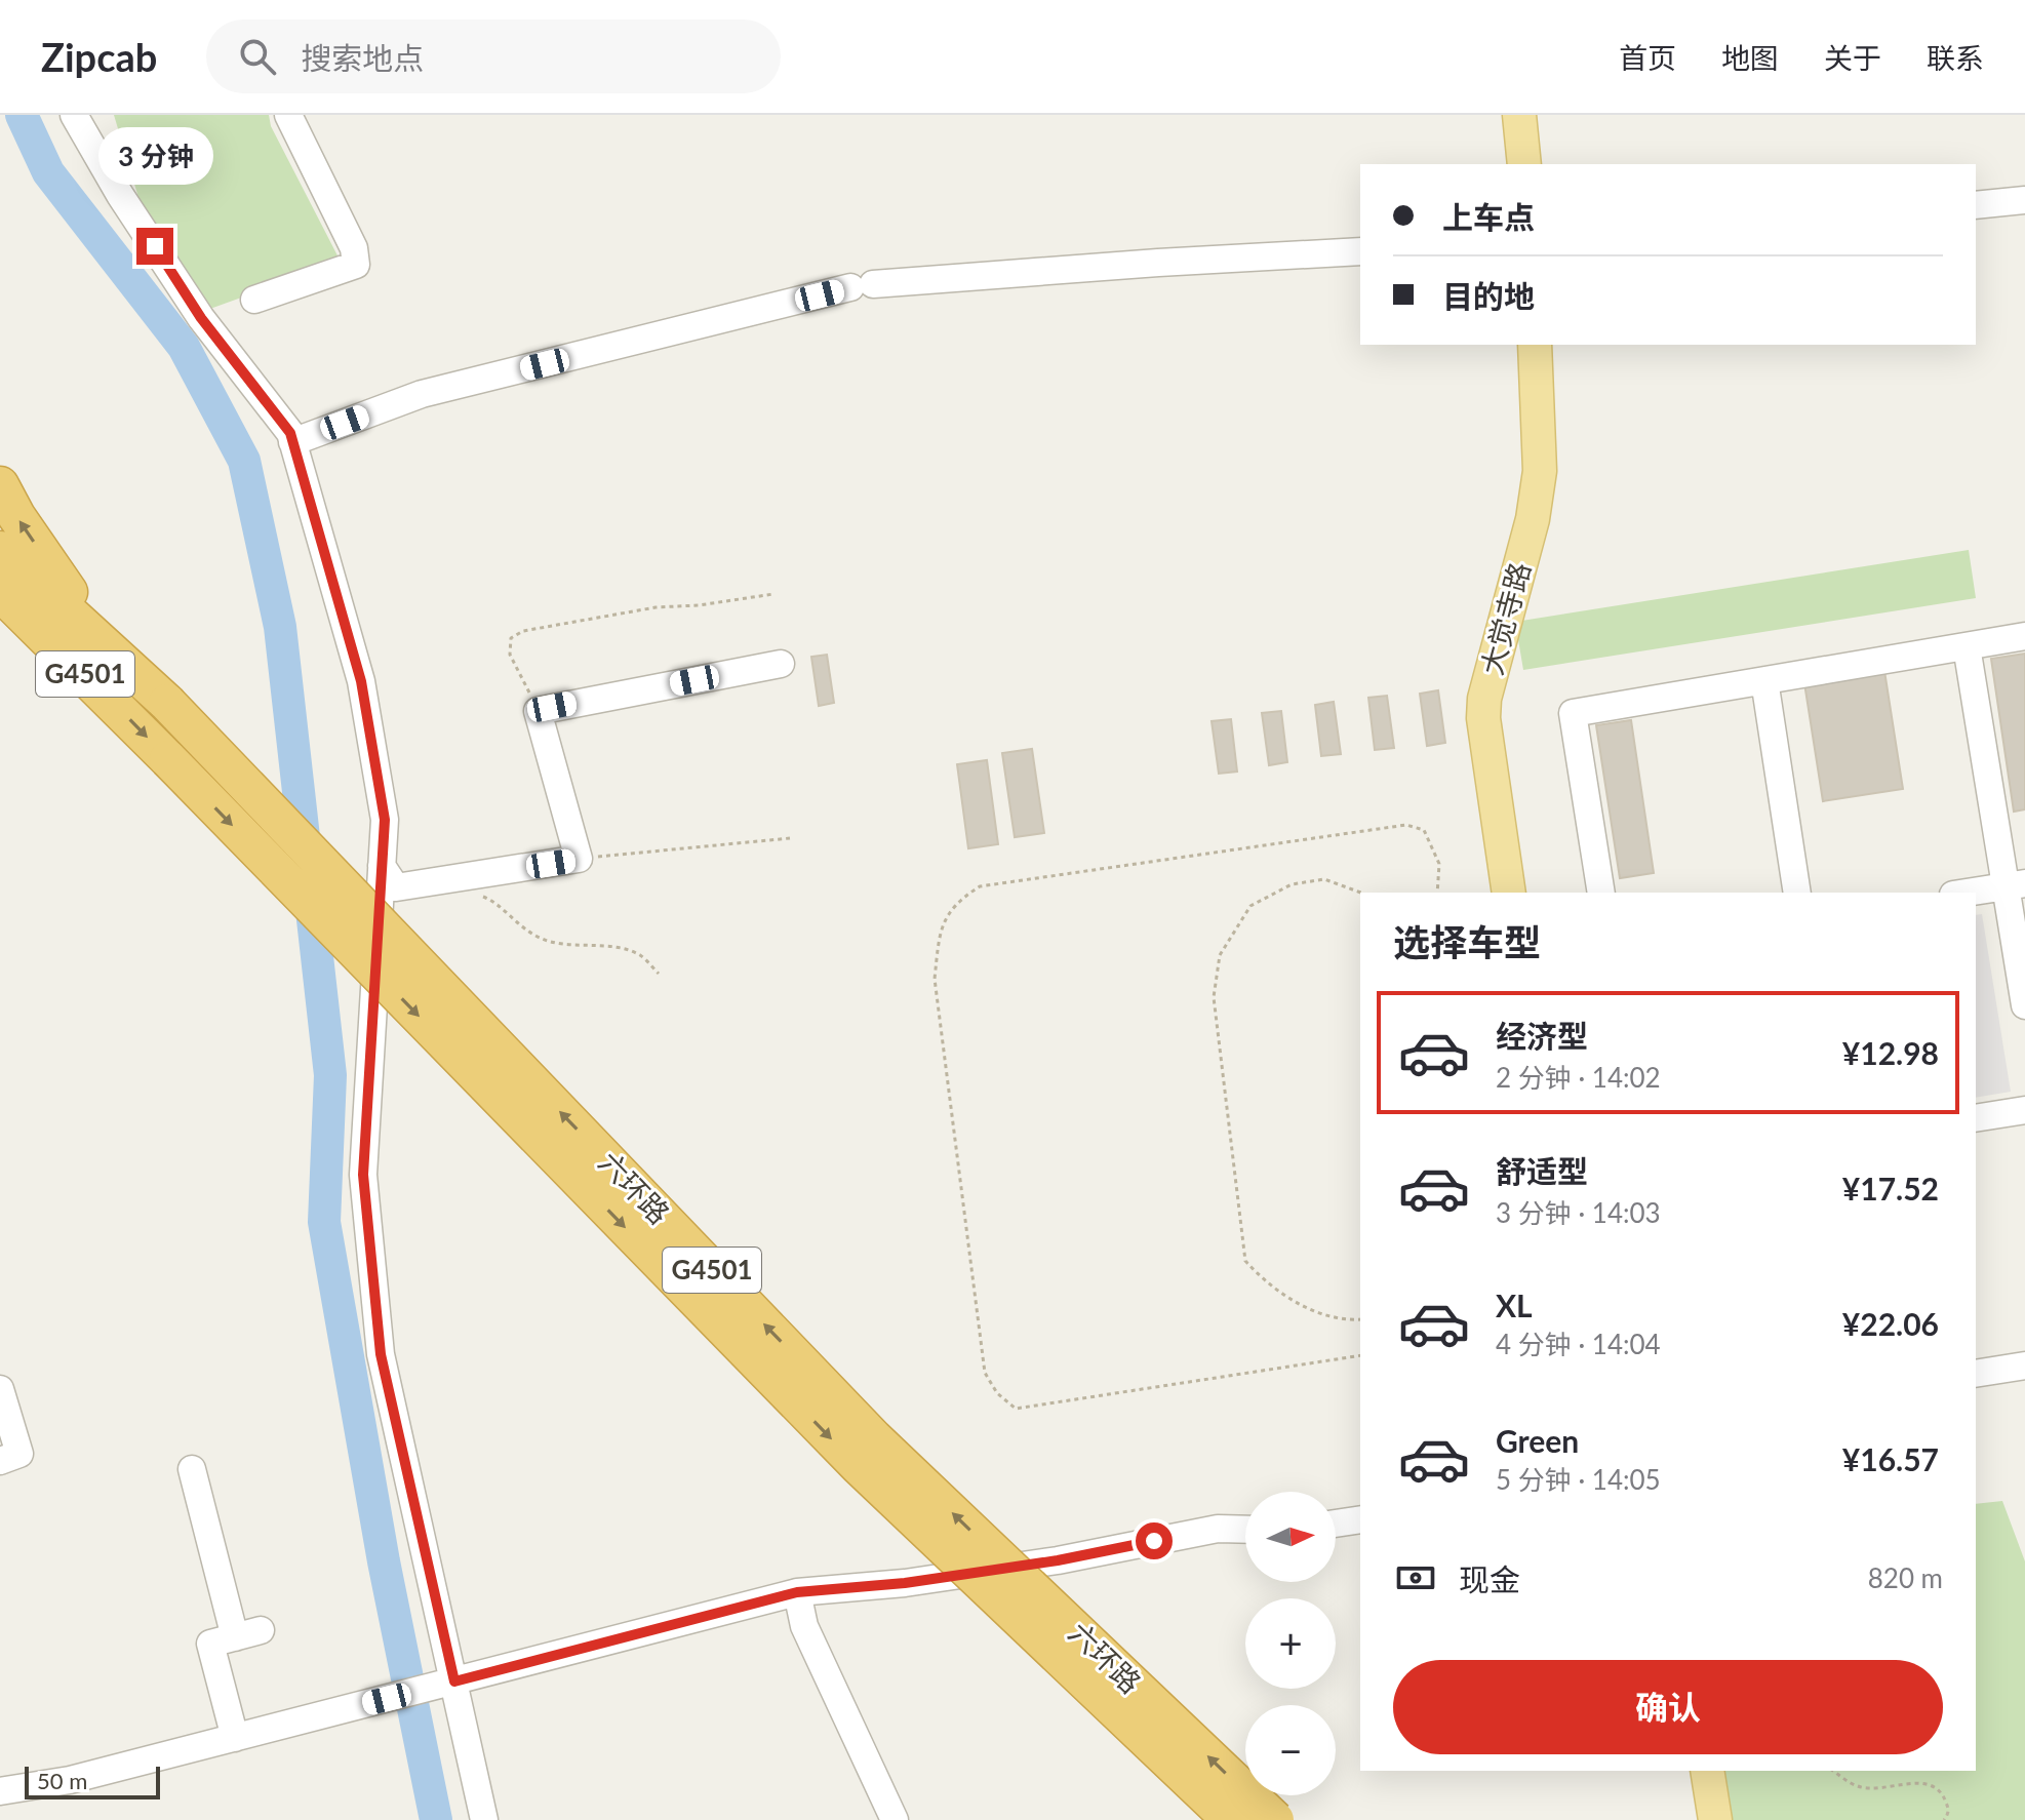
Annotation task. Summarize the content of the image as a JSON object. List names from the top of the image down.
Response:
{
  "streets": {
    "highway": ["G4501", "六环路"],
    "main road": ["大觉寺路"]
  },
  "scale_bar": "50 m",
  "north": "right",
  "page": {
    "header": "Zipcab",
    "search": "搜索地点",
    "nav": [
      "首页",
      "地图",
      "关于",
      "联系"
    ],
    "bubble": "3 分钟",
    "banner": ["上车点", "目的地"],
    "heading": "选择车型",
    "list": [
      {
        "name": "经济型",
        "note": "2 分钟 · 14:02",
        "value": "¥12.98"
      },
      {
        "name": "舒适型",
        "note": "3 分钟 · 14:03",
        "value": "¥17.52"
      },
      {
        "name": "XL",
        "note": "4 分钟 · 14:04",
        "value": "¥22.06"
      },
      {
        "name": "Green",
        "note": "5 分钟 · 14:05",
        "value": "¥16.57"
      }
    ],
    "map_buttons": ["+", "−"],
    "pay": ["现金", "820 m"],
    "buttons": "确认",
    "scale": "50 m"
  }
}
